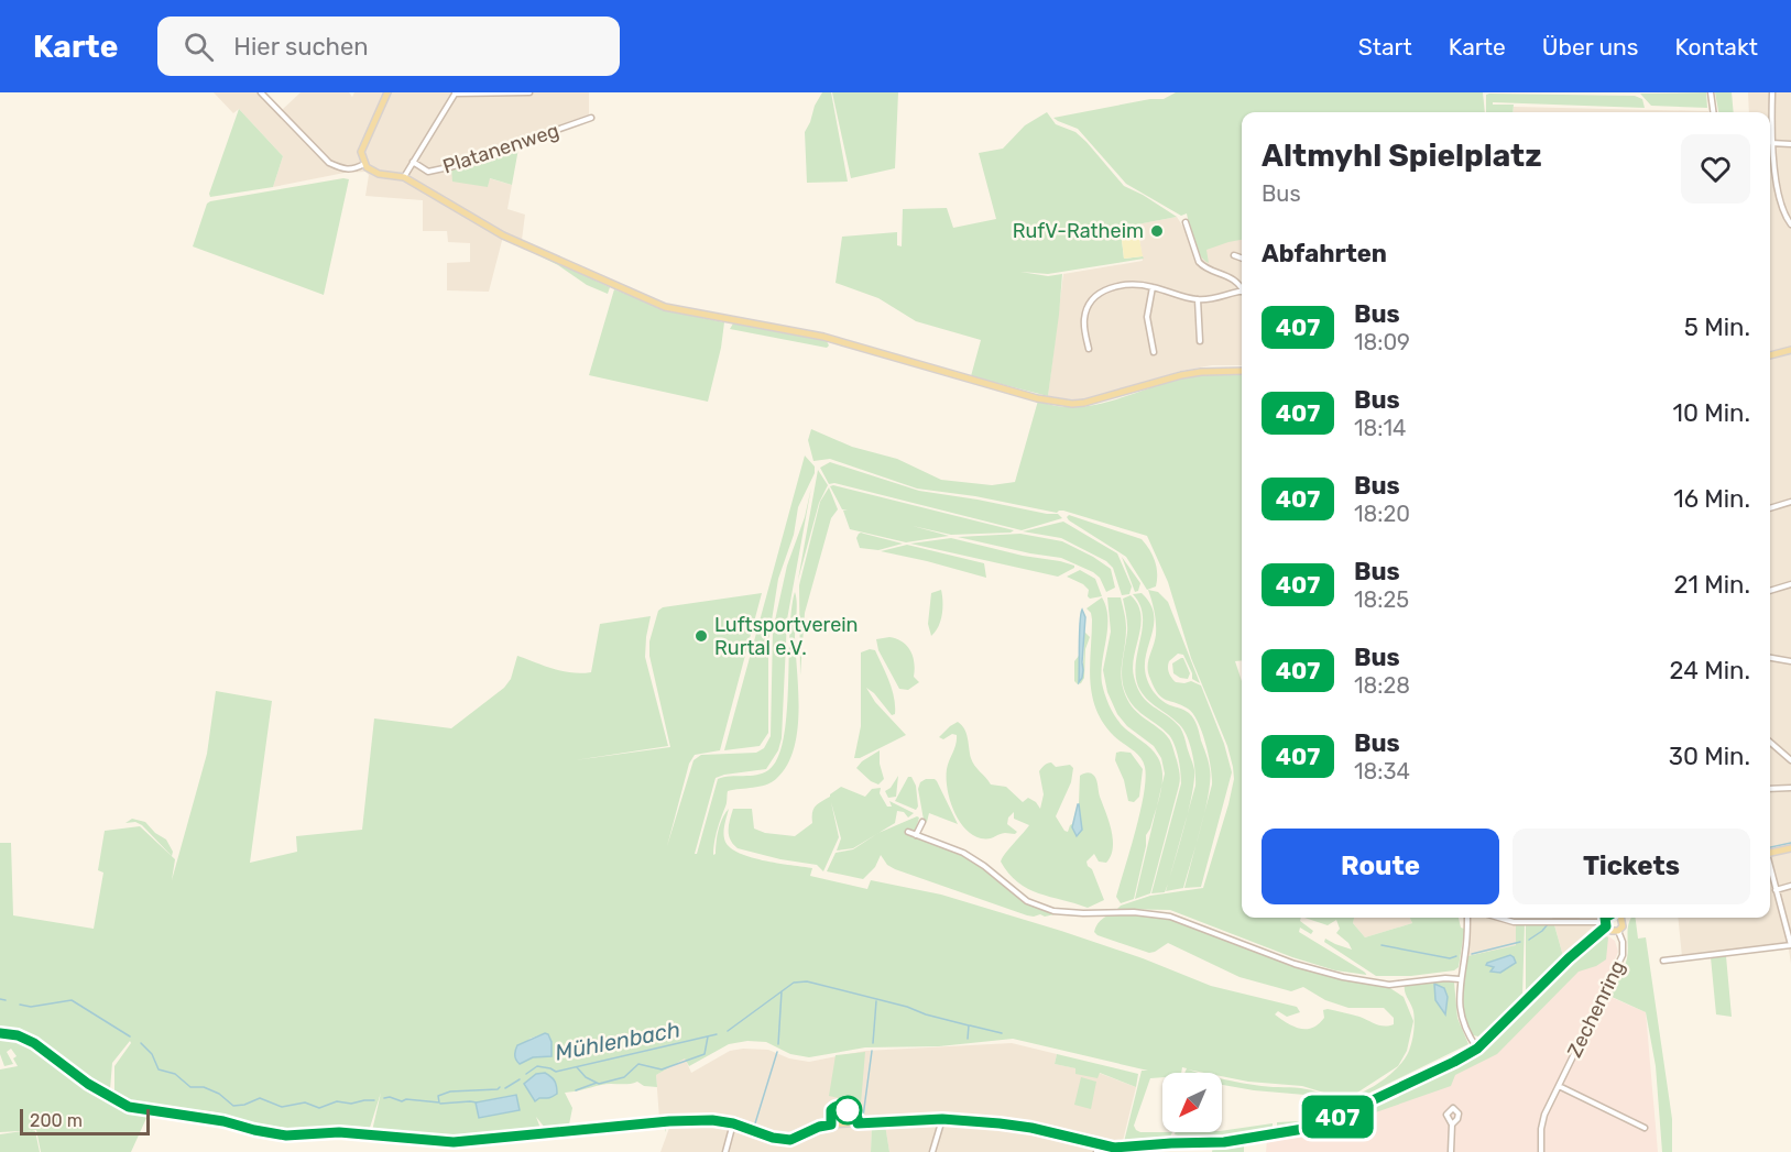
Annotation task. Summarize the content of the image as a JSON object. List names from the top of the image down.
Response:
{
  "streets": {
    "street": ["Platanenweg", "Zechenring"]
  },
  "water": ["Mühlenbach"],
  "places": ["RufV-Ratheim", "Luftsportverein Rurtal e.V."],
  "lines": ["bus line 407"],
  "scale_bar": "200 m",
  "north": "bottom left",
  "page": {
    "header": "Karte",
    "search": "Hier suchen",
    "nav": [
      "Start",
      "Karte",
      "Über uns",
      "Kontakt"
    ],
    "on_map": "407",
    "heading": [
      ["Altmyhl Spielplatz", "Bus"],
      "Abfahrten"
    ],
    "list": [
      {
        "mark": "407",
        "name": "Bus",
        "note": "18:09",
        "value": "5 Min."
      },
      {
        "mark": "407",
        "name": "Bus",
        "note": "18:14",
        "value": "10 Min."
      },
      {
        "mark": "407",
        "name": "Bus",
        "note": "18:20",
        "value": "16 Min."
      },
      {
        "mark": "407",
        "name": "Bus",
        "note": "18:25",
        "value": "21 Min."
      },
      {
        "mark": "407",
        "name": "Bus",
        "note": "18:28",
        "value": "24 Min."
      },
      {
        "mark": "407",
        "name": "Bus",
        "note": "18:34",
        "value": "30 Min."
      }
    ],
    "buttons": ["Route", "Tickets"],
    "scale": "200 m"
  }
}
